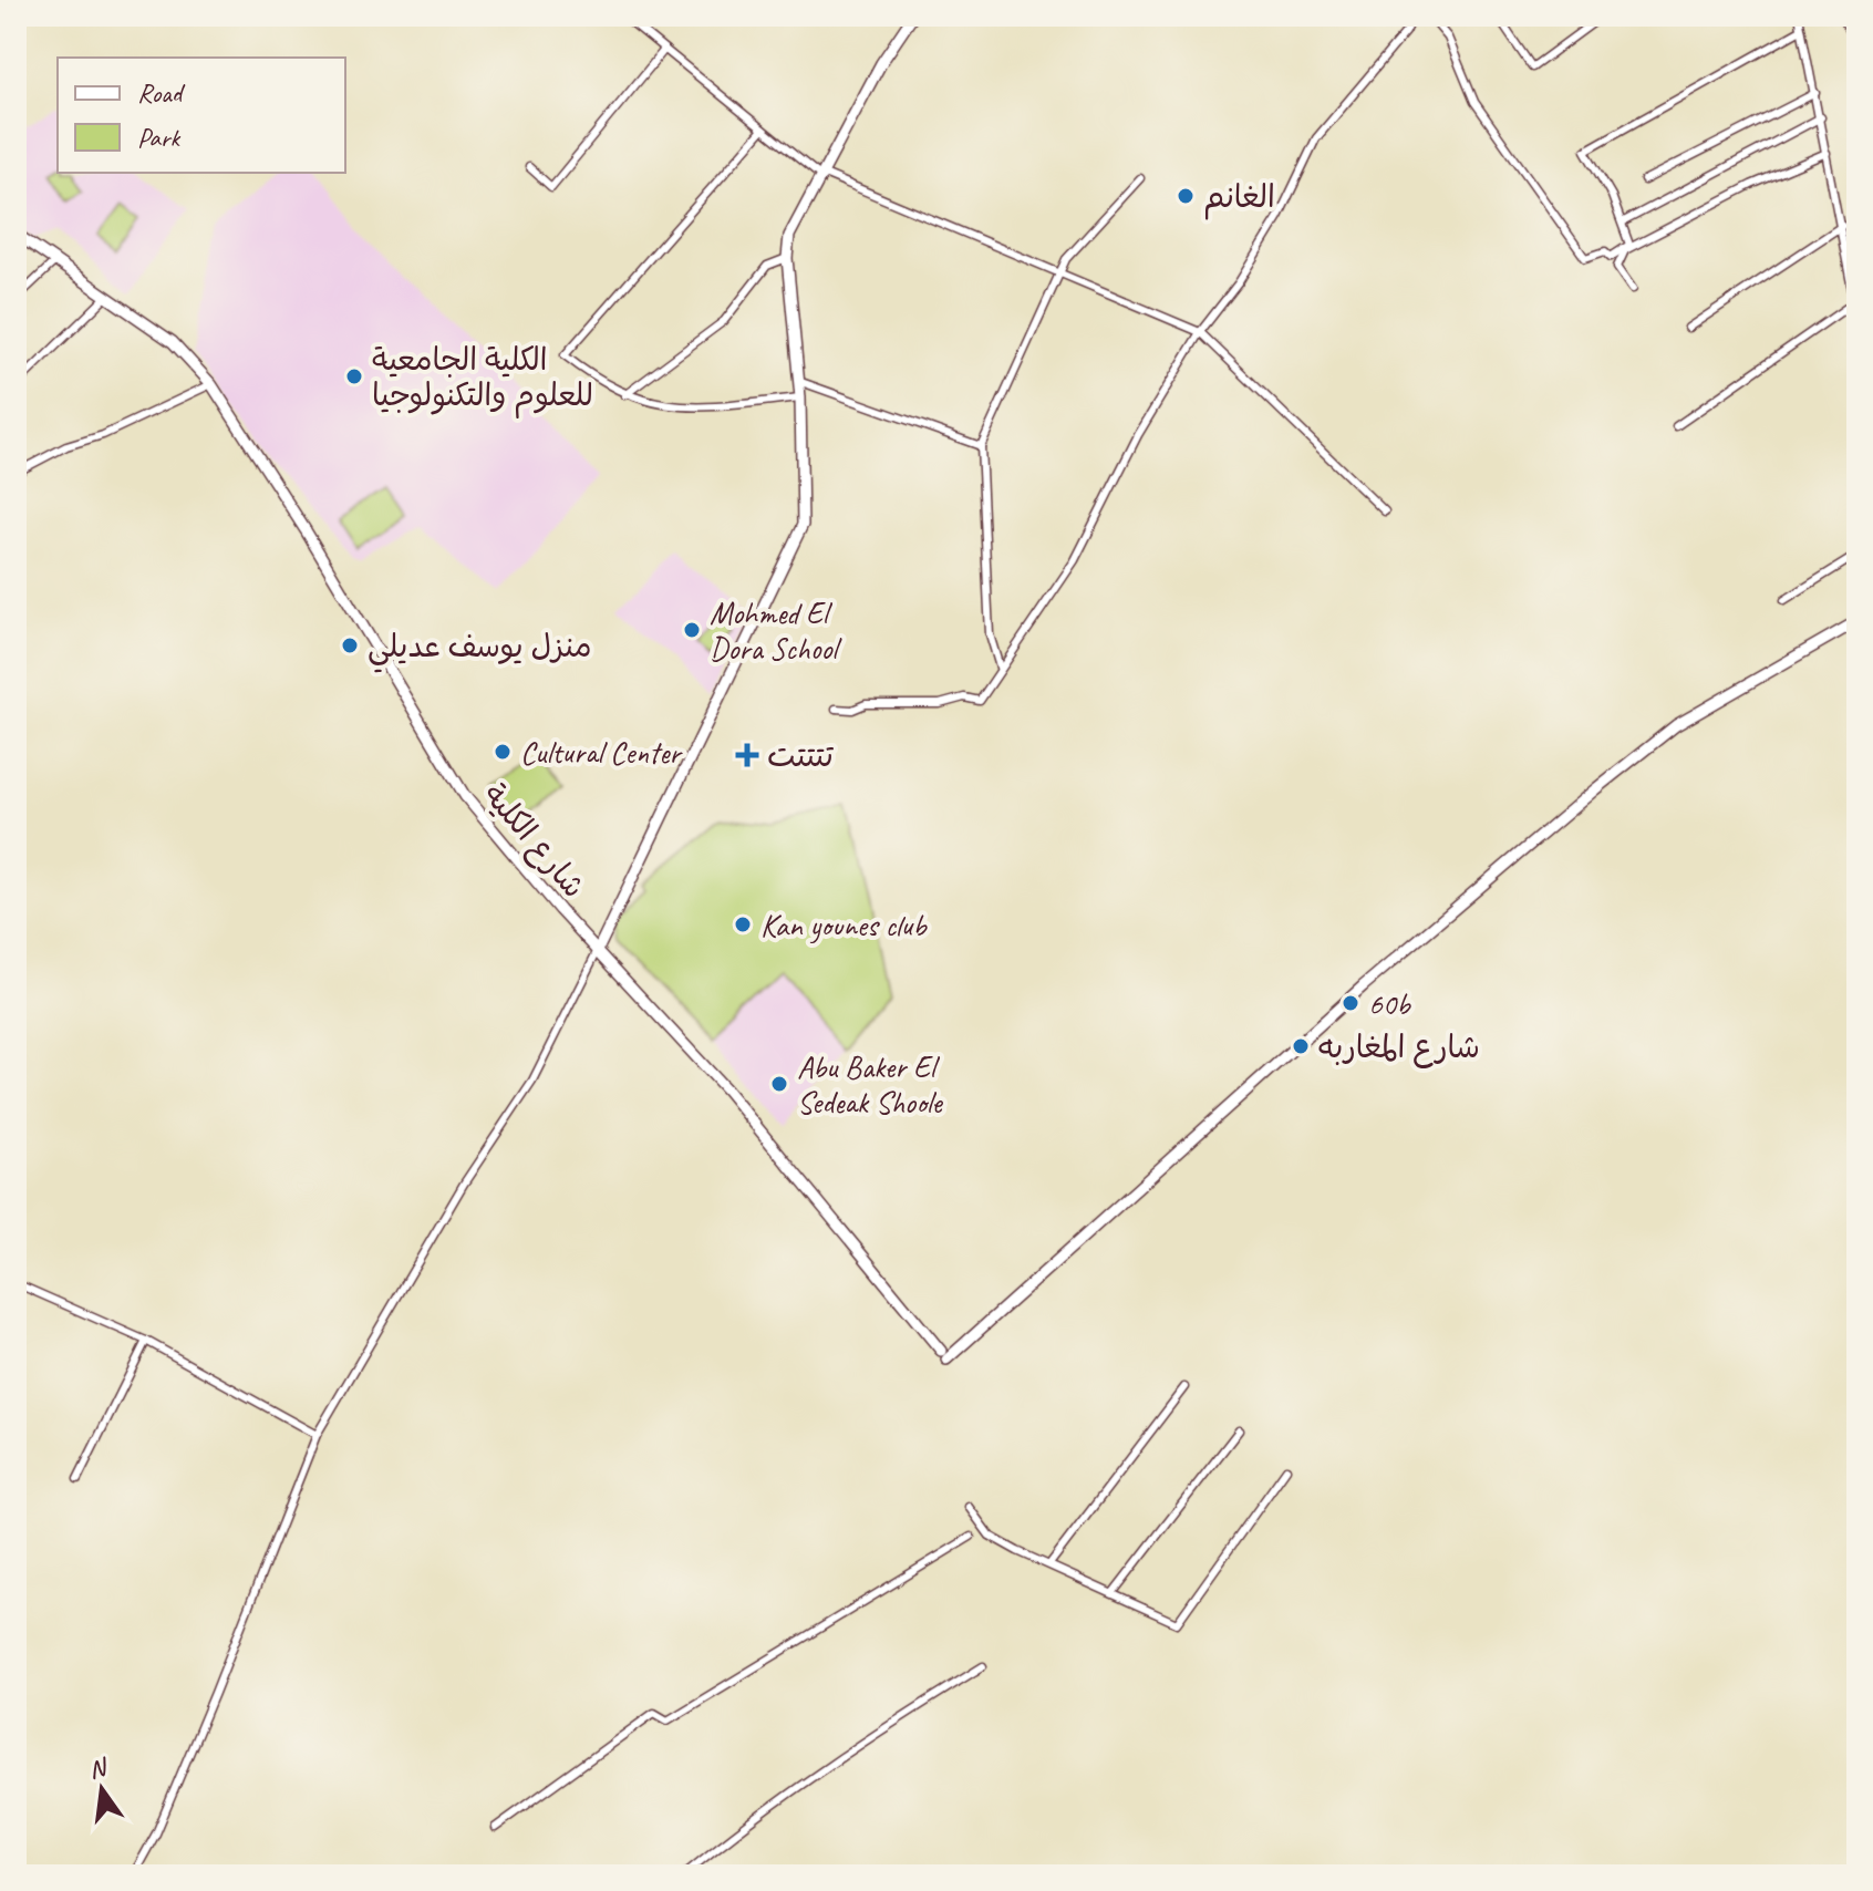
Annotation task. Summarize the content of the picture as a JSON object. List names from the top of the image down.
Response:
{
  "streets": {
    "street": ["شارع الكلية"]
  },
  "places": {
    "other": [
      "الغانم",
      "الكلية الجامعية للعلوم والتكنولوجيا",
      "Mohmed El Dora School",
      "منزل يوسف عديلي",
      "Cultural Center",
      "Kan younes club",
      "60b",
      "شارع المغاربه",
      "Abu Baker El Sedeak Shoole"
    ],
    "health": ["تتتتت"]
  },
  "legend": ["Road", "Park"],
  "north": "top"
}
